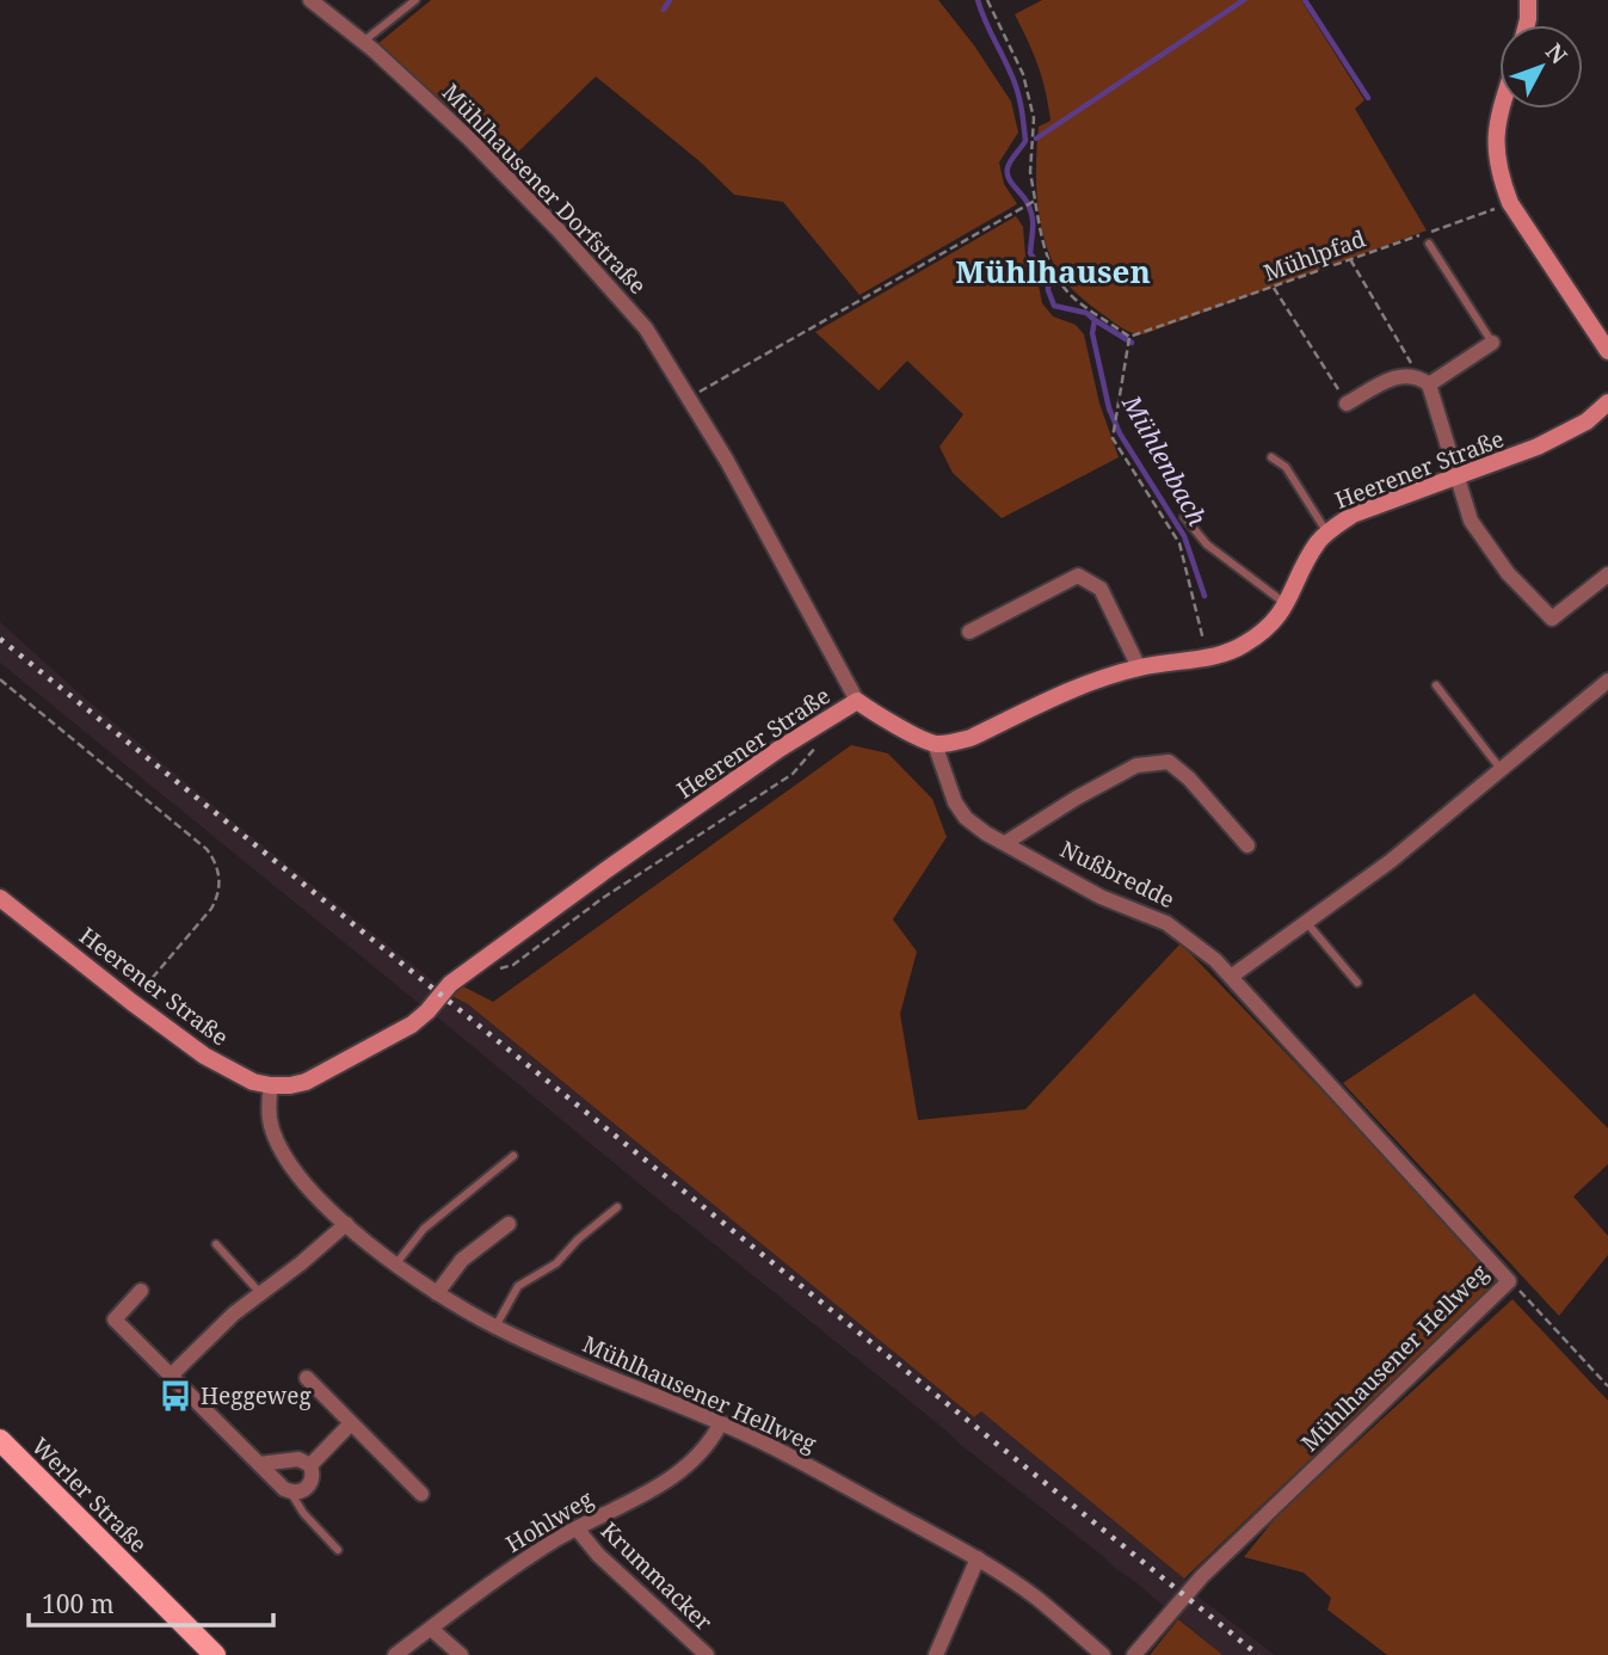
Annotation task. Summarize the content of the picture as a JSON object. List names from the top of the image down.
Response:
{
  "streets": {
    "main road": ["Werler Straße"],
    "street": [
      "Mühlhausener Dorfstraße",
      "Heerener Straße",
      "Nußbredde",
      "Mühlhausener Hellweg",
      "Hohlweg",
      "Krummacker"
    ],
    "path": ["Mühlpfad"]
  },
  "crossings": [
    ["Mühlhausener Dorfstraße", "Heerener Straße"],
    ["Heerener Straße", "Nußbredde"],
    ["Heerener Straße", "Mühlhausener Hellweg"],
    ["Nußbredde", "Mühlhausener Hellweg"],
    ["Mühlhausener Hellweg", "Hohlweg"],
    ["Hohlweg", "Krummacker"]
  ],
  "districts": ["Mühlhausen"],
  "water": ["Mühlenbach"],
  "places": {
    "bus stop": ["Heggeweg"]
  },
  "scale_bar": "100 m",
  "north": "top right"
}
